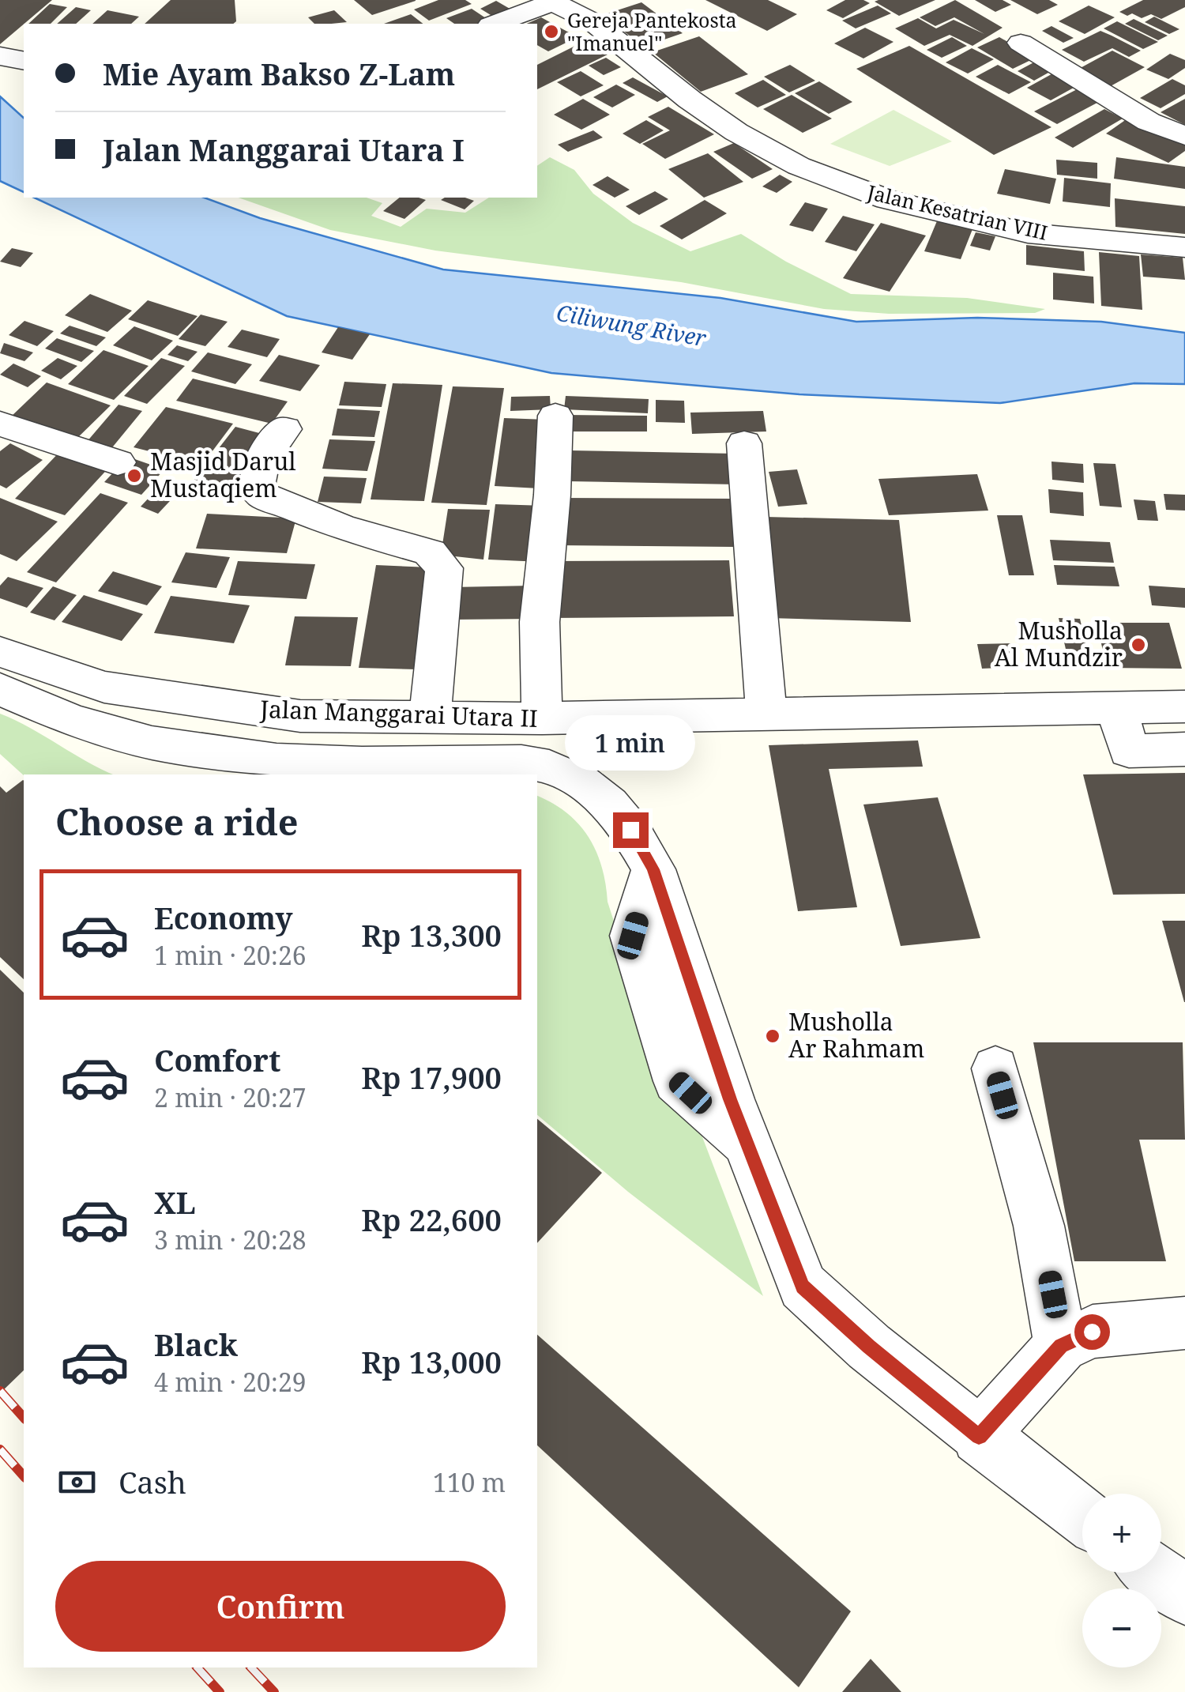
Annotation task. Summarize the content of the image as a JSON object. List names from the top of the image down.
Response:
{
  "streets": {
    "street": ["Jalan Kesatrian VIII", "Jalan Manggarai Utara II"]
  },
  "water": ["Ciliwung River"],
  "places": [
    "Gereja Pantekosta \"Imanuel\"",
    "Masjid Darul Mustaqiem",
    "Musholla Al Mundzir",
    "Musholla Ar Rahmam"
  ],
  "page": {
    "banner": ["Mie Ayam Bakso Z-Lam", "Jalan Manggarai Utara I"],
    "bubble": "1 min",
    "heading": "Choose a ride",
    "list": [
      {
        "name": "Economy",
        "note": "1 min · 20:26",
        "value": "Rp 13,300"
      },
      {
        "name": "Comfort",
        "note": "2 min · 20:27",
        "value": "Rp 17,900"
      },
      {
        "name": "XL",
        "note": "3 min · 20:28",
        "value": "Rp 22,600"
      },
      {
        "name": "Black",
        "note": "4 min · 20:29",
        "value": "Rp 13,000"
      }
    ],
    "pay": ["Cash", "110 m"],
    "map_buttons": ["+", "−"],
    "buttons": "Confirm"
  }
}
